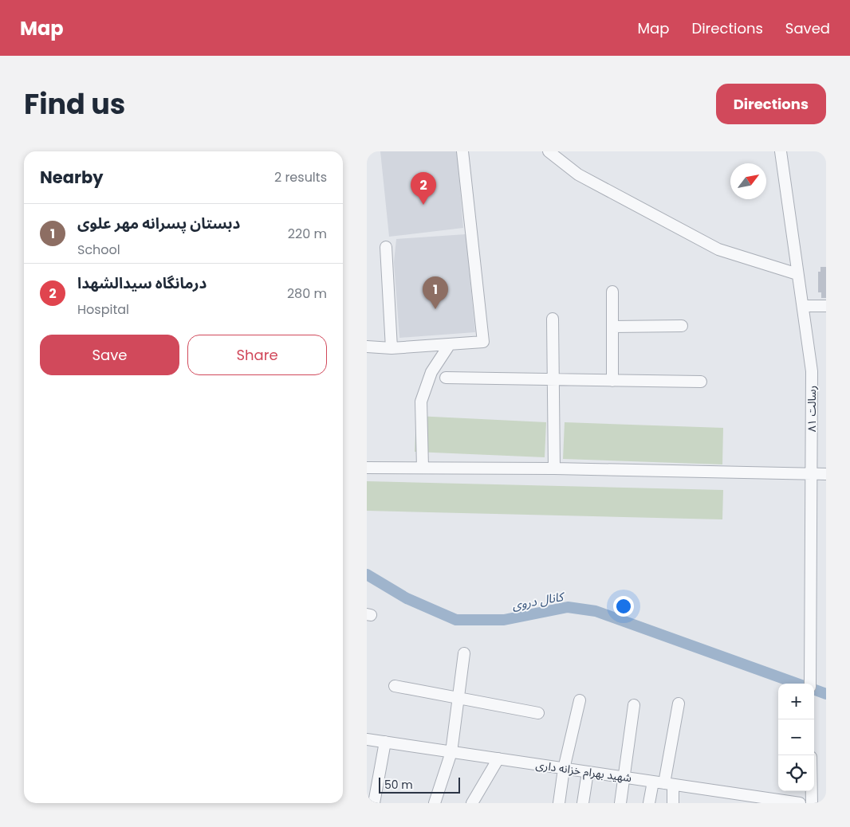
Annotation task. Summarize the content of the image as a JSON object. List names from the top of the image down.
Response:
{
  "streets": {
    "street": ["رسالت ۸۱", "شهید بهرام خزانه داری"]
  },
  "water": ["کانال دروی"],
  "scale_bar": "50 m",
  "north": "top right",
  "page": {
    "header": "Map",
    "nav": ["Map", "Directions", "Saved"],
    "title": "Find us",
    "buttons": [
      "Directions",
      ["Save", "Share"]
    ],
    "heading": ["Nearby", "2 results"],
    "pins": ["2", "1"],
    "list": [
      {
        "mark": "1",
        "name": "دبستان پسرانه مهر علوی",
        "note": "School",
        "value": "220 m"
      },
      {
        "mark": "2",
        "name": "درمانگاه سیدالشهدا",
        "note": "Hospital",
        "value": "280 m"
      }
    ],
    "map_buttons": ["+", "−"],
    "scale": "50 m"
  }
}
